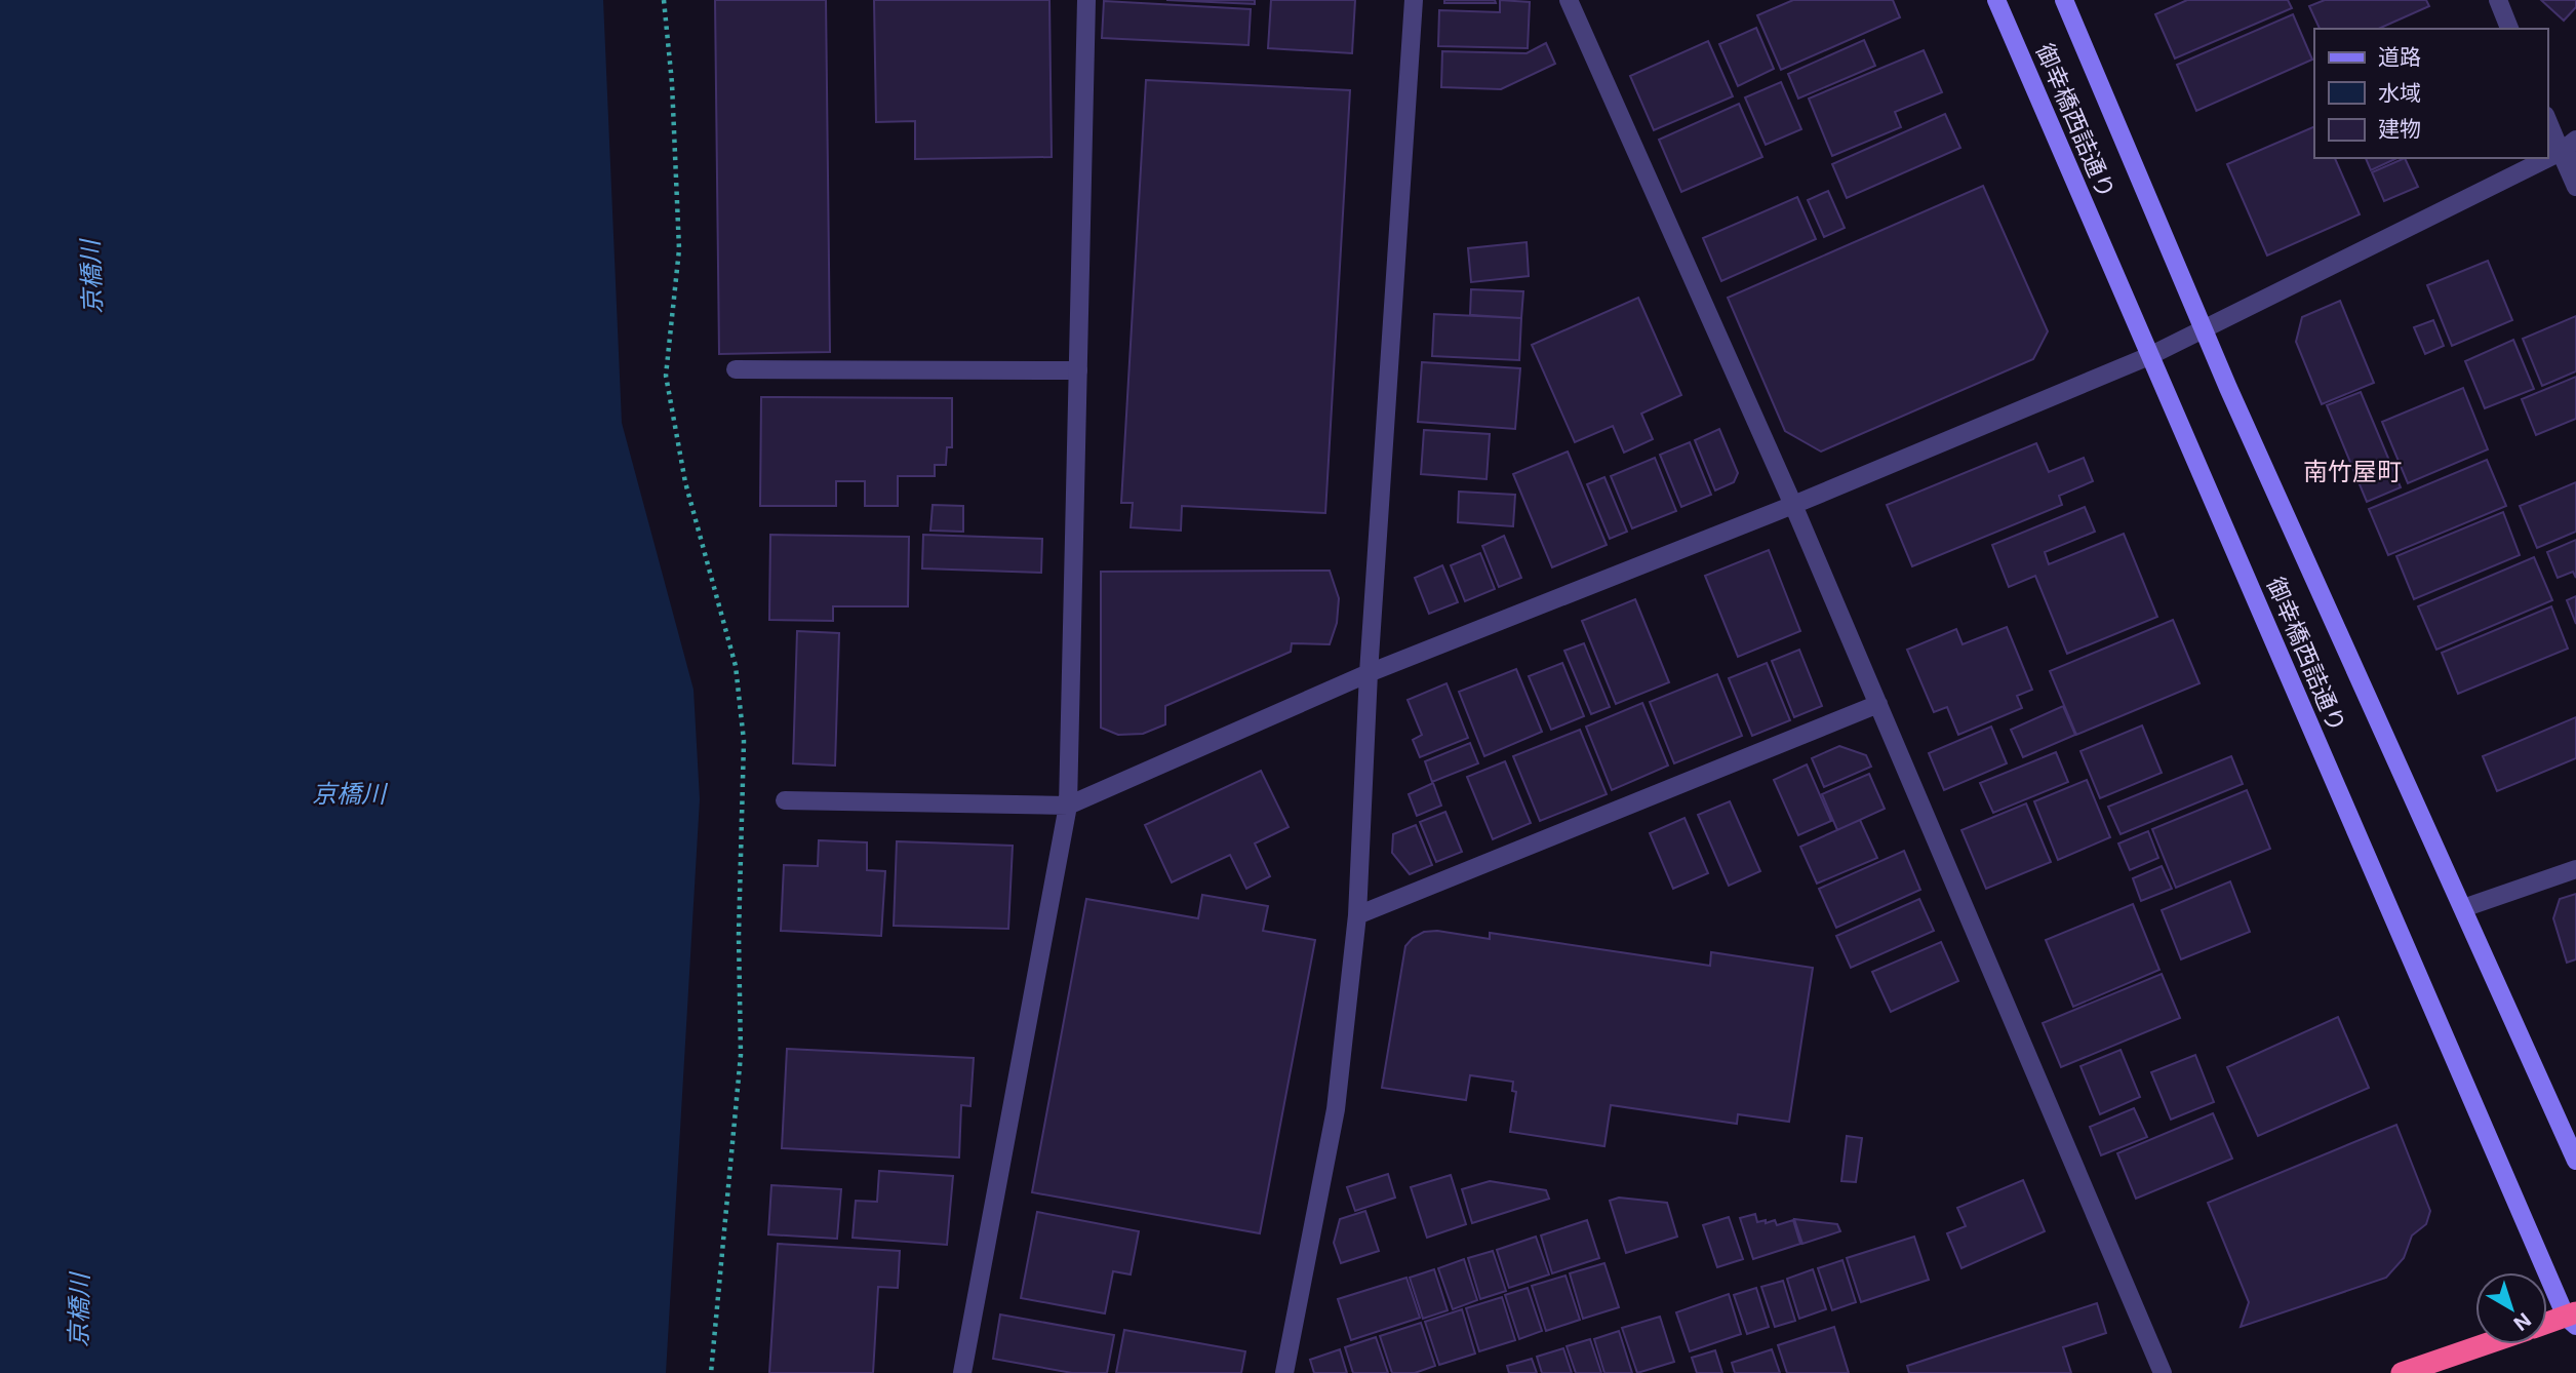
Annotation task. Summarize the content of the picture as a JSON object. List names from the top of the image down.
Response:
{
  "streets": {
    "street": ["御幸橋西詰通り"]
  },
  "districts": ["南竹屋町"],
  "water": ["京橋川"],
  "legend": ["道路", "水域", "建物"],
  "north": "bottom right"
}
